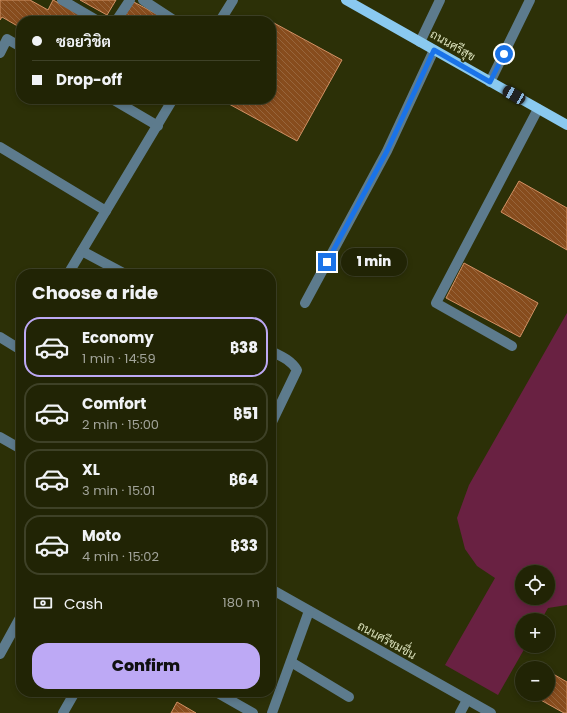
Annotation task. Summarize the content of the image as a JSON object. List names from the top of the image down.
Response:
{
  "streets": {
    "main road": ["ถนนศรีสุข"],
    "street": ["ถนนศรีชมชื่น"]
  },
  "page": {
    "banner": ["ซอยวิชิต", "Drop-off"],
    "bubble": "1 min",
    "heading": "Choose a ride",
    "list": [
      {
        "name": "Economy",
        "note": "1 min · 14:59",
        "value": "฿38"
      },
      {
        "name": "Comfort",
        "note": "2 min · 15:00",
        "value": "฿51"
      },
      {
        "name": "XL",
        "note": "3 min · 15:01",
        "value": "฿64"
      },
      {
        "name": "Moto",
        "note": "4 min · 15:02",
        "value": "฿33"
      }
    ],
    "map_buttons": ["+", "−"],
    "pay": ["Cash", "180 m"],
    "buttons": "Confirm"
  }
}
